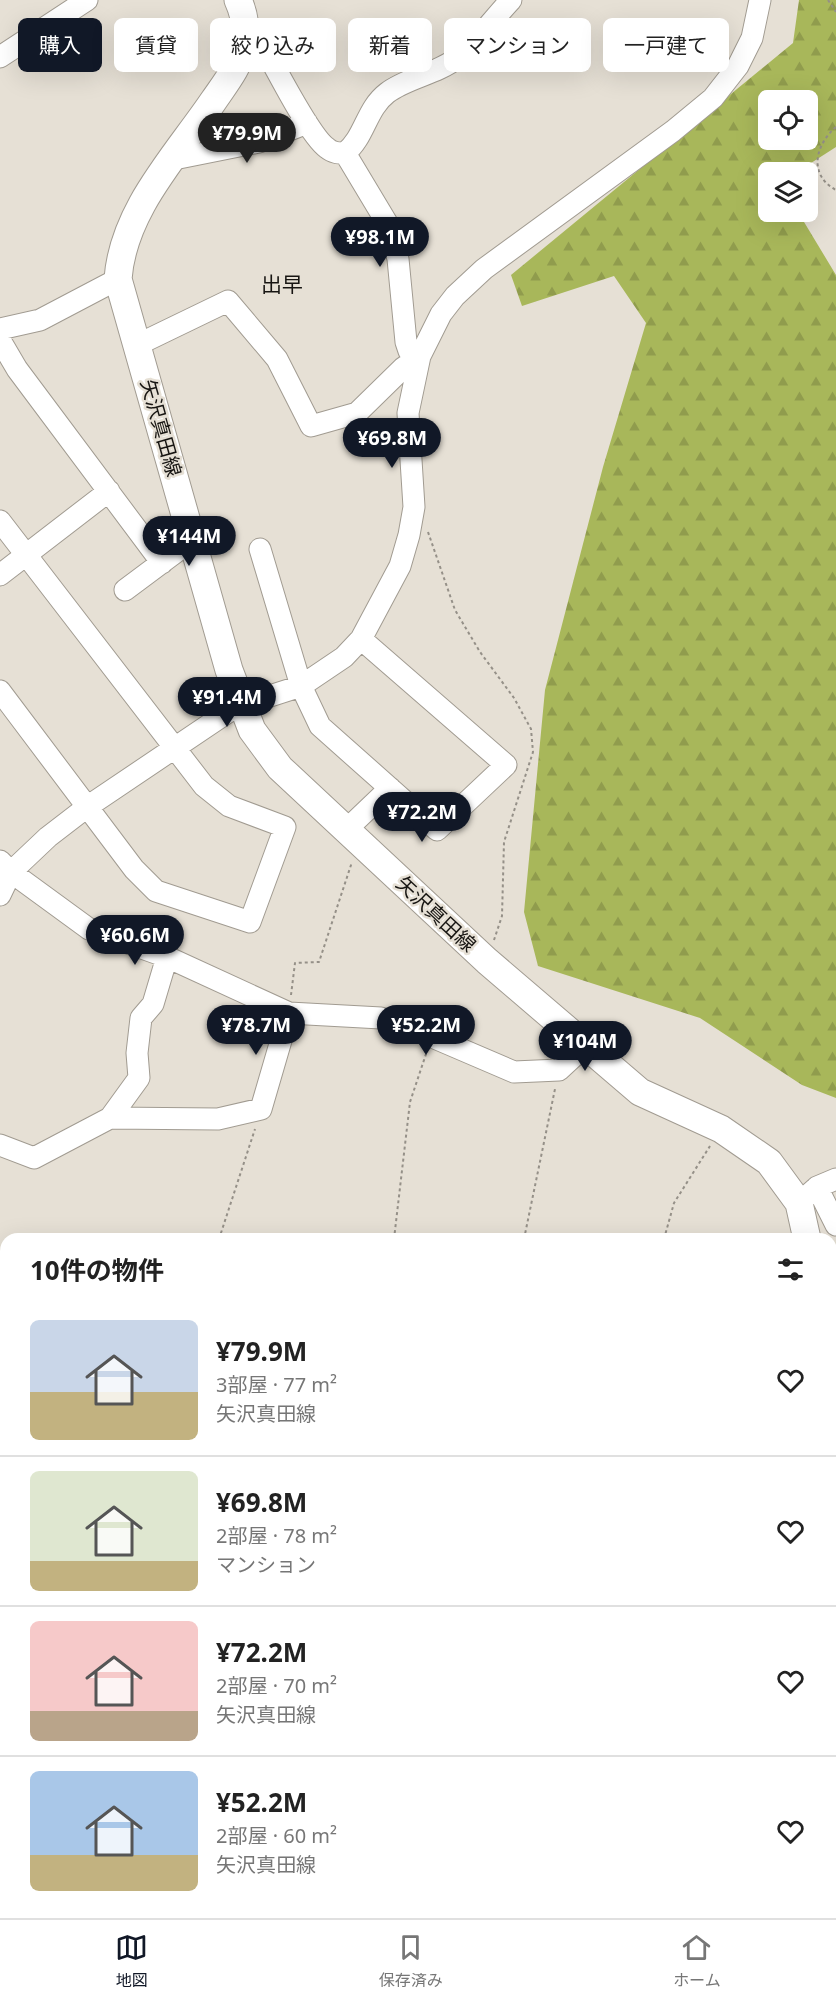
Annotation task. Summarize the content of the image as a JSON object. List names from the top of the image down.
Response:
{
  "streets": {
    "main road": ["矢沢真田線"]
  },
  "districts": ["出早"],
  "page": {
    "chip": [
      "購入",
      "賃貸",
      "絞り込み",
      "新着",
      "マンション",
      "一戸建て"
    ],
    "price": [
      "¥79.9M",
      "¥98.1M",
      "¥69.8M",
      "¥144M",
      "¥91.4M",
      "¥72.2M",
      "¥60.6M",
      "¥78.7M",
      "¥52.2M",
      "¥104M"
    ],
    "heading": "10件の物件",
    "list": [
      {
        "name": "¥79.9M",
        "note": "3部屋 · 77 m² · 矢沢真田線"
      },
      {
        "name": "¥69.8M",
        "note": "2部屋 · 78 m² · マンション"
      },
      {
        "name": "¥72.2M",
        "note": "2部屋 · 70 m² · 矢沢真田線"
      },
      {
        "name": "¥52.2M",
        "note": "2部屋 · 60 m² · 矢沢真田線"
      }
    ],
    "tabs": ["地図", "保存済み", "ホーム"]
  }
}
